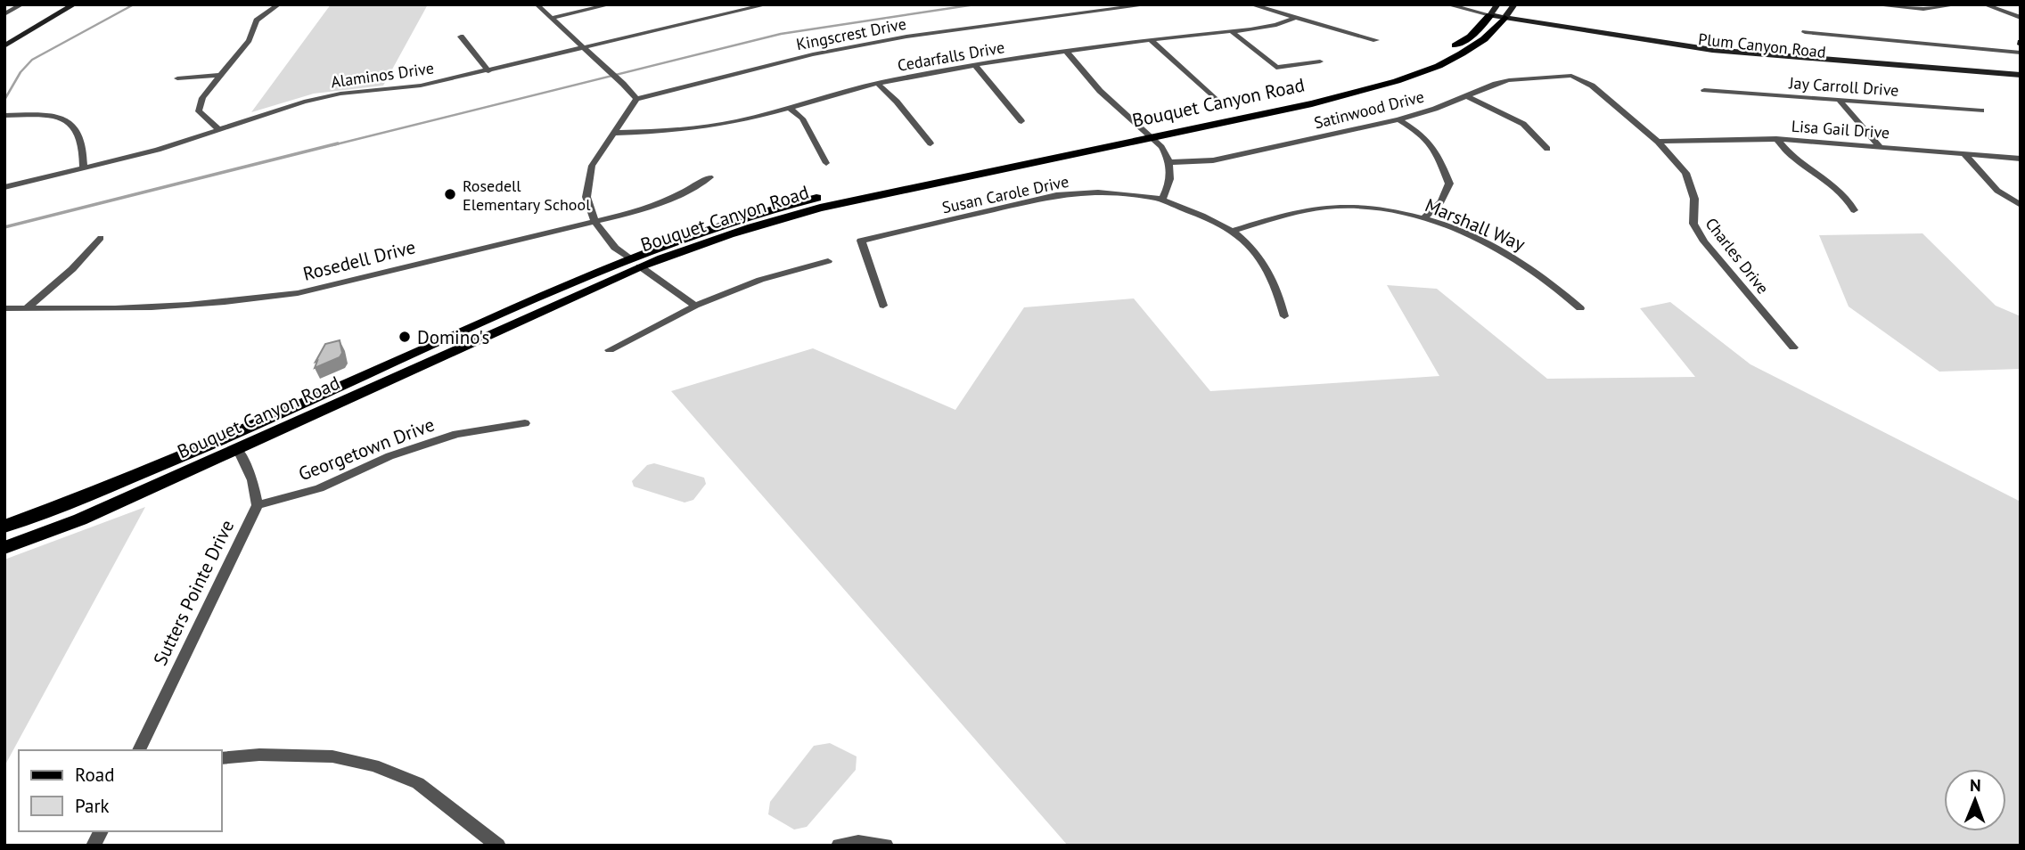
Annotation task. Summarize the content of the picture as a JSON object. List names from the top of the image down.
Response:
{
  "streets": {
    "main road": ["Plum Canyon Road", "Bouquet Canyon Road"],
    "street": [
      "Kingscrest Drive",
      "Cedarfalls Drive",
      "Alaminos Drive",
      "Jay Carroll Drive",
      "Satinwood Drive",
      "Lisa Gail Drive",
      "Susan Carole Drive",
      "Marshall Way",
      "Charles Drive",
      "Rosedell Drive",
      "Georgetown Drive",
      "Sutters Pointe Drive"
    ]
  },
  "crossings": [
    ["Plum Canyon Road", "Bouquet Canyon Road"],
    ["Satinwood Drive", "Charles Drive"],
    ["Lisa Gail Drive", "Charles Drive"],
    ["Susan Carole Drive", "Marshall Way"],
    ["Georgetown Drive", "Sutters Pointe Drive"]
  ],
  "places": ["Rosedell Elementary School", "Domino's"],
  "legend": ["Road", "Park"],
  "north": "top"
}
